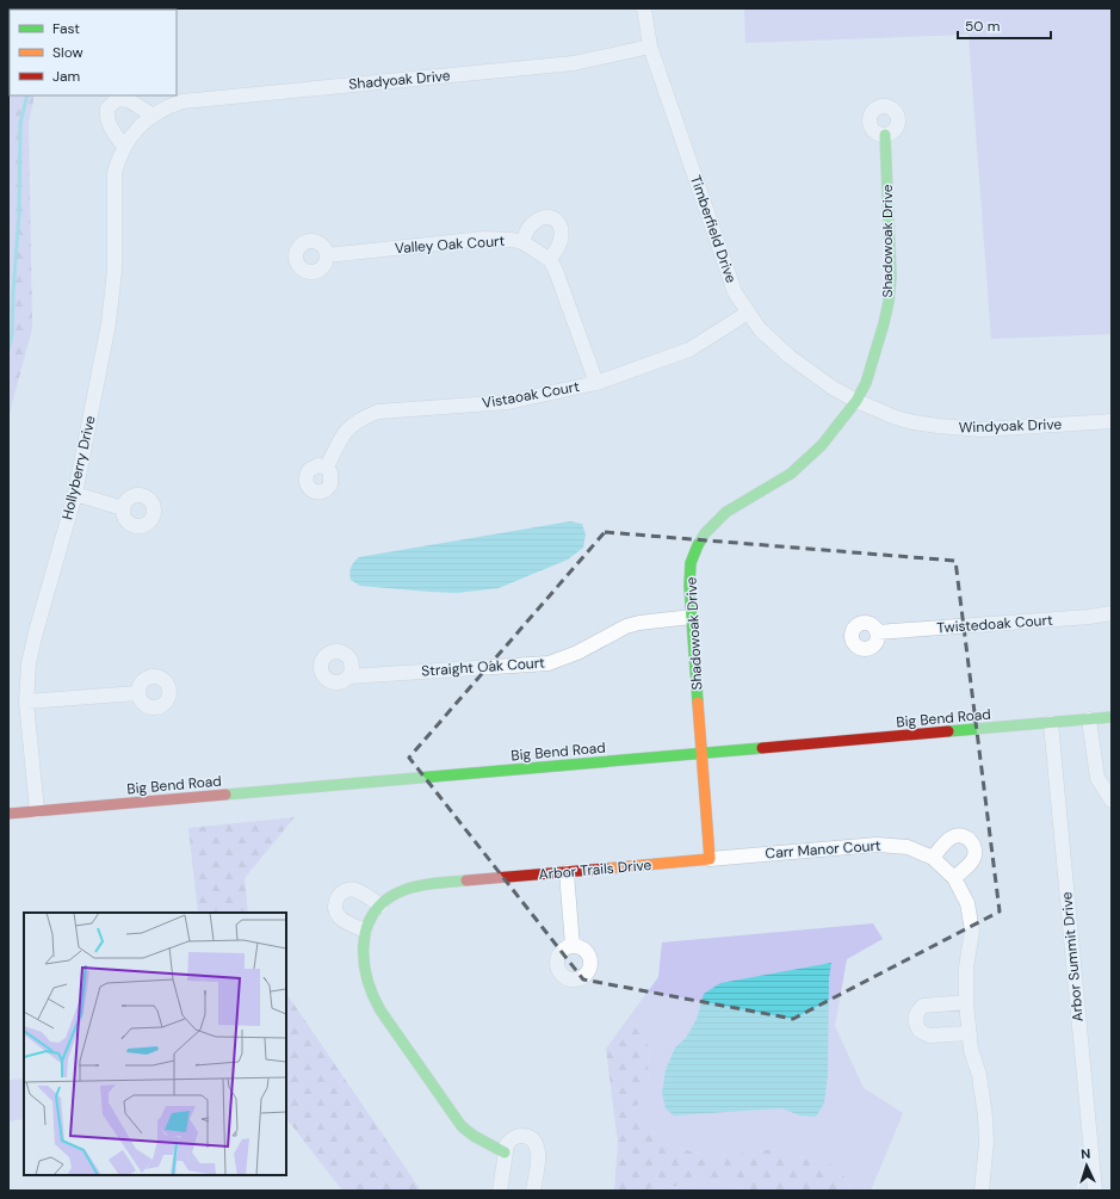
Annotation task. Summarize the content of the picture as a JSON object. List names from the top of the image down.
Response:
{
  "streets": {
    "street": [
      "Shadyoak Drive",
      "Timberfield Drive",
      "Shadowoak Drive",
      "Valley Oak Court",
      "Vistaoak Court",
      "Windyoak Drive",
      "Hollyberry Drive",
      "Twistedoak Court",
      "Straight Oak Court",
      "Big Bend Road",
      "Carr Manor Court",
      "Arbor Trails Drive",
      "Arbor Summit Drive"
    ]
  },
  "crossings": [
    ["Shadyoak Drive", "Timberfield Drive"],
    ["Shadyoak Drive", "Hollyberry Drive"],
    ["Timberfield Drive", "Shadowoak Drive"],
    ["Timberfield Drive", "Vistaoak Court"],
    ["Timberfield Drive", "Windyoak Drive"],
    ["Shadowoak Drive", "Windyoak Drive"],
    ["Shadowoak Drive", "Straight Oak Court"],
    ["Shadowoak Drive", "Big Bend Road"],
    ["Valley Oak Court", "Vistaoak Court"],
    ["Hollyberry Drive", "Big Bend Road"],
    ["Big Bend Road", "Arbor Summit Drive"],
    ["Carr Manor Court", "Arbor Trails Drive"]
  ],
  "legend": ["Fast", "Slow", "Jam"],
  "scale_bar": "50 m",
  "north": "top"
}
